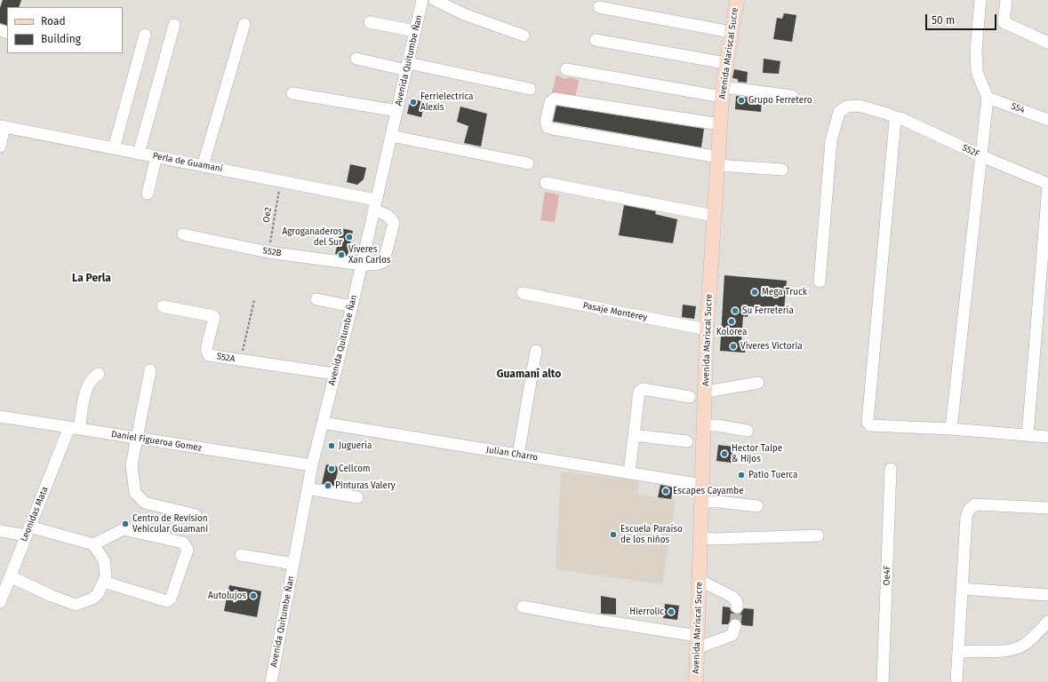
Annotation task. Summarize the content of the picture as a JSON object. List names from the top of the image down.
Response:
{
  "streets": {
    "main road": ["Avenida Mariscal Sucre"],
    "street": [
      "Avenida Quitumbe Ñan",
      "S54",
      "S52F",
      "Perla de Guamaní",
      "S52B",
      "Pasaje Monterey",
      "S52A",
      "Daniel Figueroa Gomez",
      "Julian Charro",
      "Leonidas Mata",
      "Oe4F"
    ],
    "path": ["Oe2"]
  },
  "crossings": [
    ["Avenida Mariscal Sucre", "Pasaje Monterey"],
    ["Avenida Mariscal Sucre", "Julian Charro"],
    ["Avenida Quitumbe Ñan", "Perla de Guamaní"],
    ["Avenida Quitumbe Ñan", "S52B"],
    ["Avenida Quitumbe Ñan", "S52A"],
    ["Avenida Quitumbe Ñan", "Daniel Figueroa Gomez"],
    ["Avenida Quitumbe Ñan", "Julian Charro"],
    ["Perla de Guamaní", "Oe2"],
    ["Perla de Guamaní", "S52B"],
    ["Oe2", "S52B"],
    ["Daniel Figueroa Gomez", "Leonidas Mata"]
  ],
  "districts": ["La Perla", "Guamaní alto"],
  "places": [
    "Grupo Ferretero",
    "Ferrielectrica Alexis",
    "Agroganaderos del Sur",
    "Víveres Xan Carlos",
    "Mega Truck",
    "Su Ferretería",
    "Kolorea",
    "Víveres Victoria",
    "Juguería",
    "Hector Taipe & Hijos",
    "Cellcom",
    "Patio Tuerca",
    "Pinturas Valery",
    "Escapes Cayambe",
    "Centro de Revision Vehicular Guamani",
    "Escuela Paraíso de los niños",
    "Autolujos",
    "Hierrolic"
  ],
  "legend": ["Road", "Building"],
  "scale_bar": "50 m"
}
